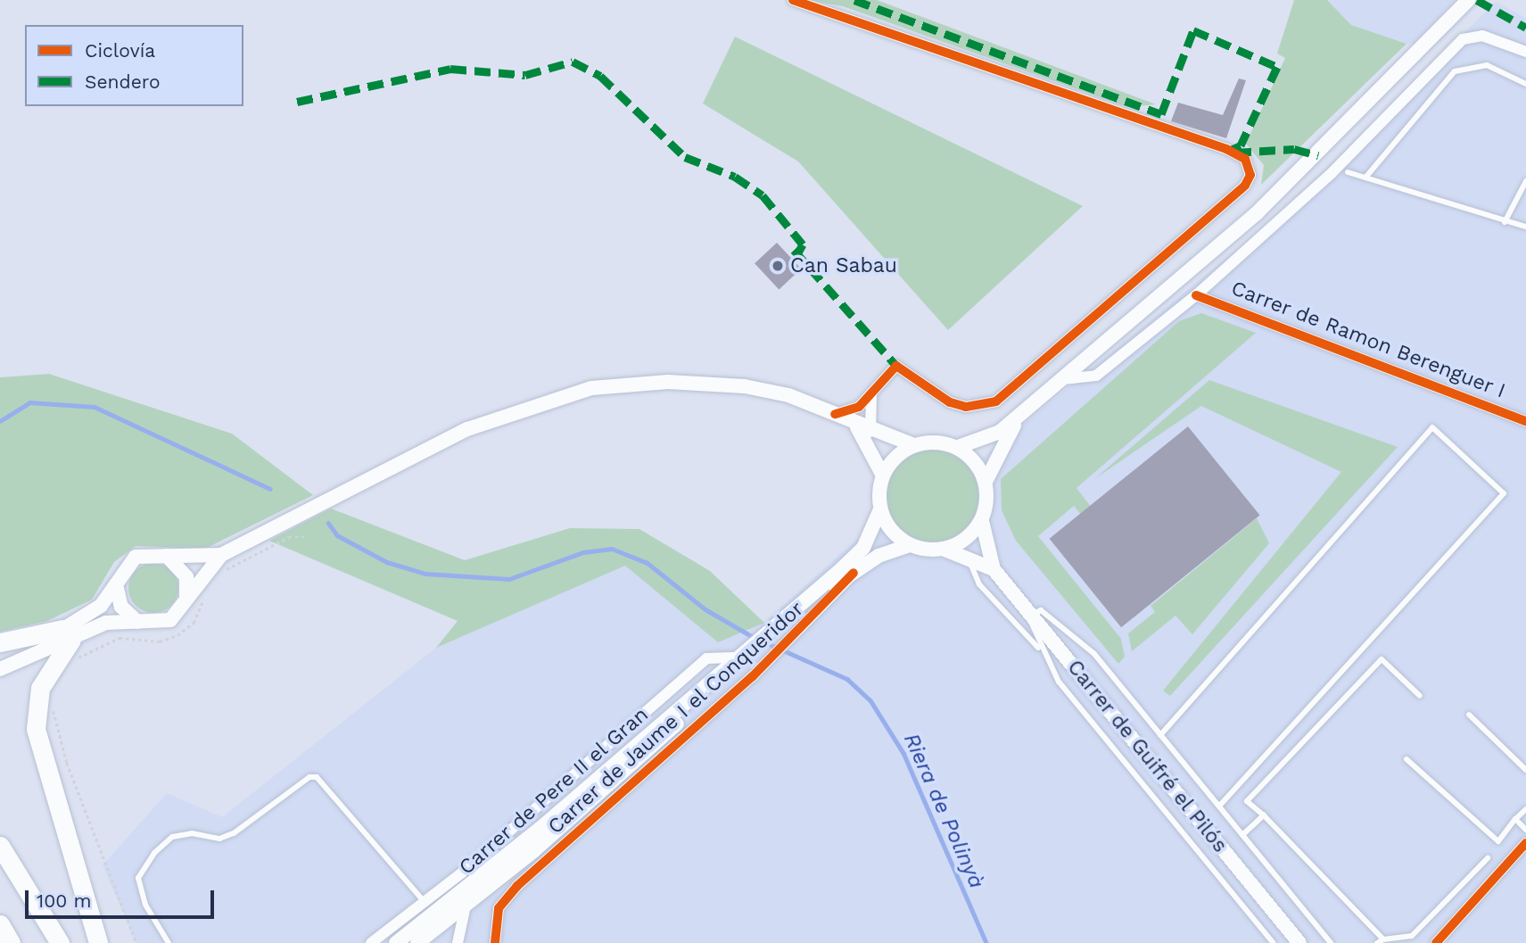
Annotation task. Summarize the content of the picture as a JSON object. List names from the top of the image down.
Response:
{
  "streets": {
    "main road": ["Carrer de Guifré el Pilós"],
    "street": ["Carrer de Ramon Berenguer I", "Carrer de Jaume I el Conqueridor", "Carrer de Pere II el Gran"]
  },
  "water": ["Riera de Polinyà"],
  "places": ["Can Sabau"],
  "legend": ["Ciclovía", "Sendero"],
  "scale_bar": "100 m"
}
